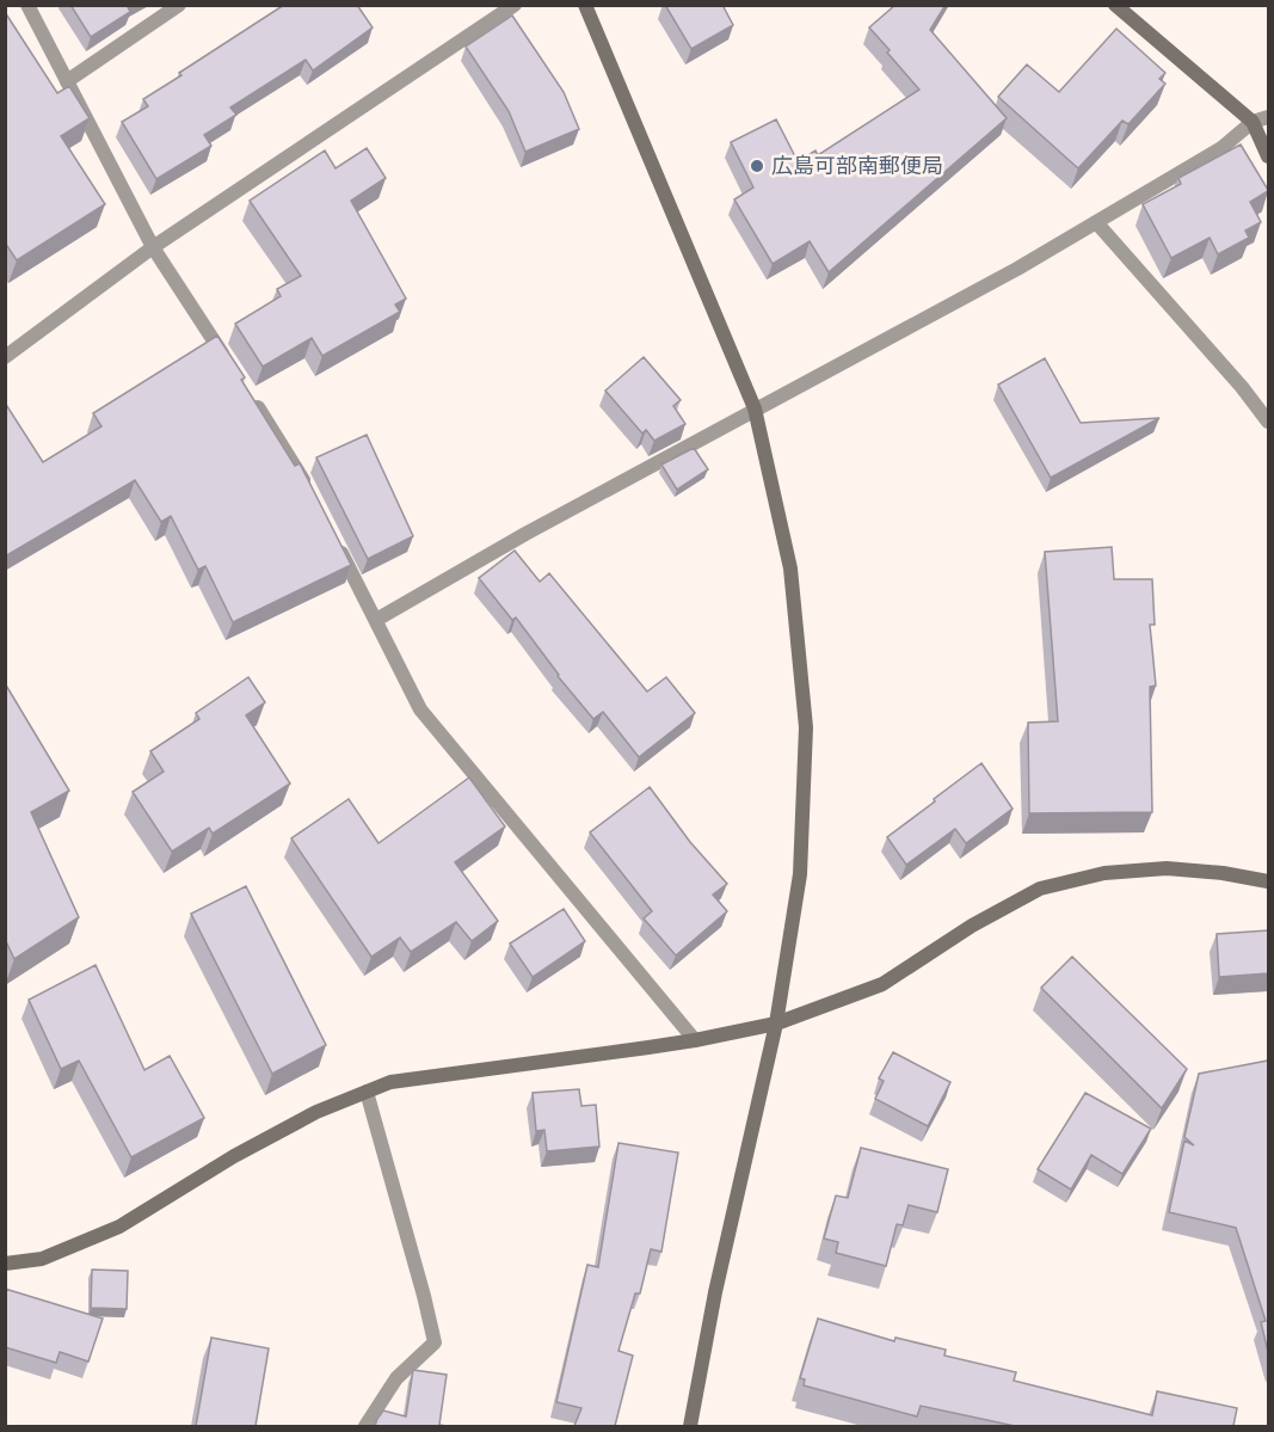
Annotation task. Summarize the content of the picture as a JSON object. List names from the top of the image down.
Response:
{
  "places": ["広島可部南郵便局"]
}
